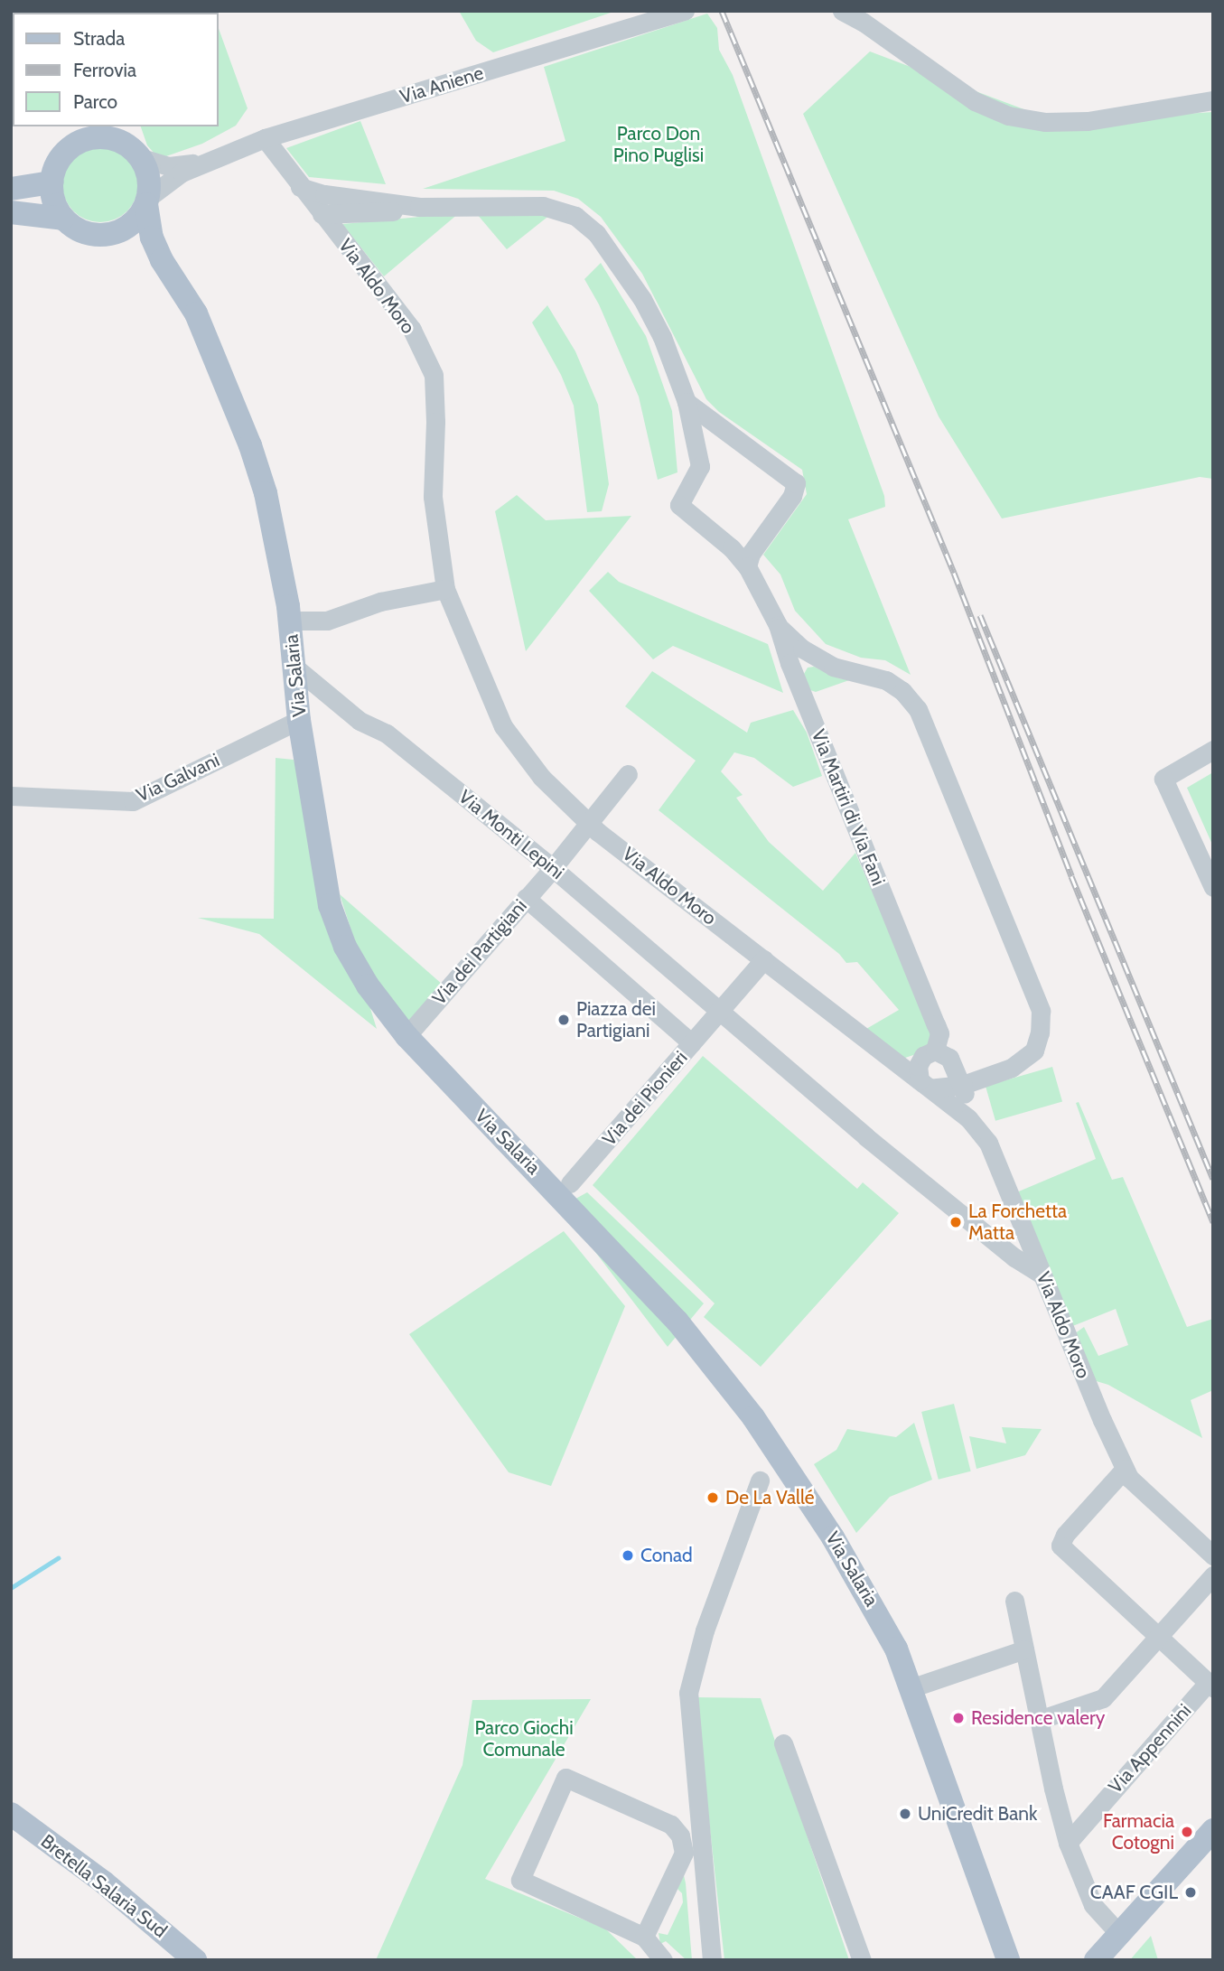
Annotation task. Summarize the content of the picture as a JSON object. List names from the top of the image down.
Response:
{
  "streets": {
    "main road": ["Via Salaria", "Bretella Salaria Sud"],
    "street": [
      "Via Aniene",
      "Via Aldo Moro",
      "Via Galvani",
      "Via Martiri di Via Fani",
      "Via Monti Lepini",
      "Via dei Partigiani",
      "Via dei Pionieri",
      "Via Appennini"
    ]
  },
  "crossings": [
    ["Via Aniene", "Via Aldo Moro"],
    ["Via Aniene", "Via Salaria"],
    ["Via Aldo Moro", "Via Martiri di Via Fani"],
    ["Via Aldo Moro", "Via Monti Lepini"],
    ["Via Salaria", "Via Galvani"],
    ["Via Salaria", "Via Monti Lepini"],
    ["Via Salaria", "Via dei Partigiani"],
    ["Via Monti Lepini", "Via dei Partigiani"],
    ["Via Monti Lepini", "Via dei Pionieri"]
  ],
  "parks": ["Parco Don Pino Puglisi", "Parco Giochi Comunale"],
  "places": [
    "Piazza dei Partigiani",
    "La Forchetta Matta",
    "De La Vallé",
    "Conad",
    "Residence valery",
    "UniCredit Bank",
    "Farmacia Cotogni",
    "CAAF CGIL"
  ],
  "legend": ["Strada", "Ferrovia", "Parco"]
}
